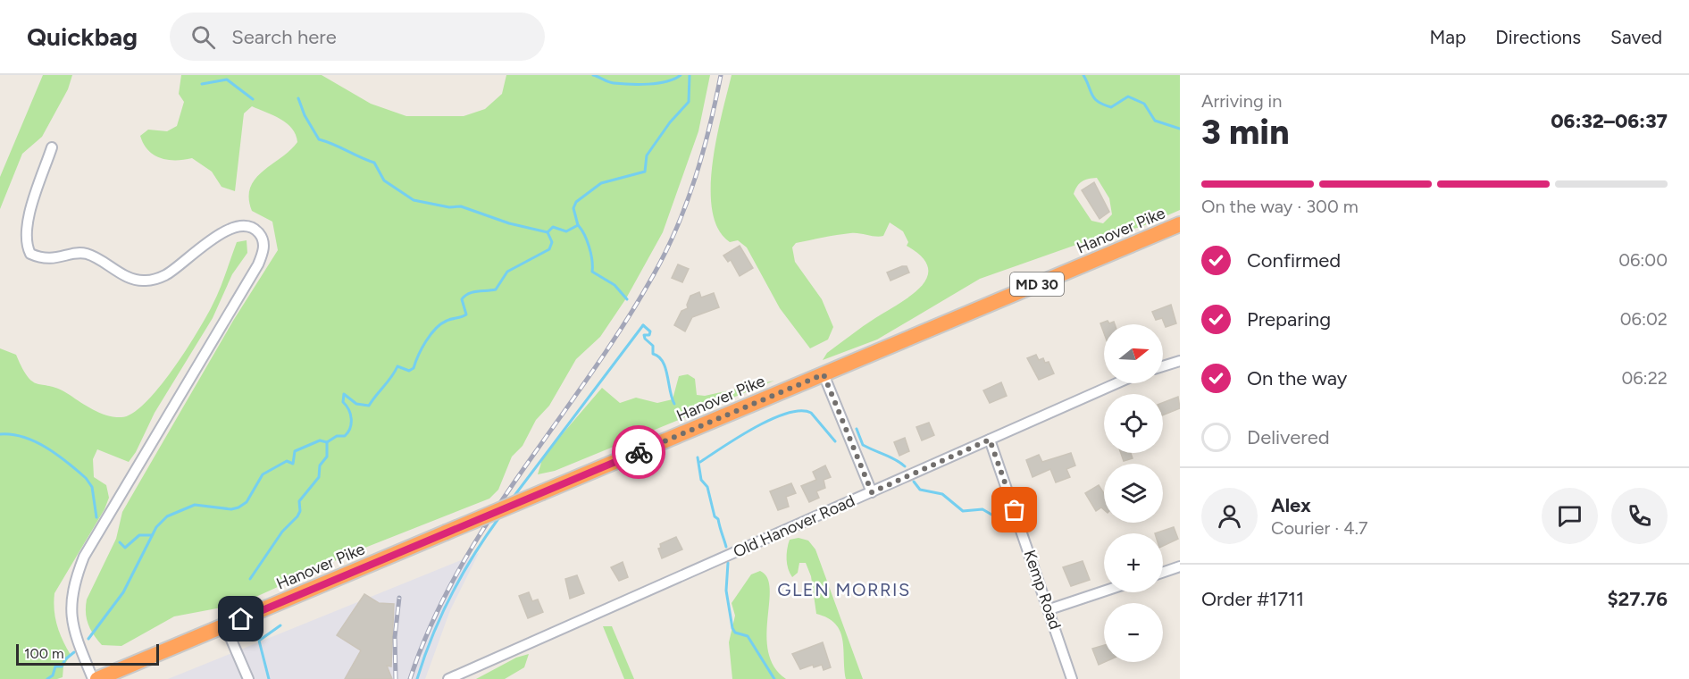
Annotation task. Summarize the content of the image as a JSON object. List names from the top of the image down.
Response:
{
  "streets": {
    "highway": ["Hanover Pike", "MD 30"],
    "street": ["Old Hanover Road", "Kemp Road"]
  },
  "crossings": [
    ["Old Hanover Road", "Kemp Road"]
  ],
  "districts": ["GLEN MORRIS"],
  "scale_bar": "100 m",
  "north": "right",
  "page": {
    "header": "Quickbag",
    "search": "Search here",
    "nav": ["Map", "Directions", "Saved"],
    "heading": ["3 min", "Arriving in", "06:32–06:37"],
    "panel": [
      "Alex",
      "Courier · 4.7",
      "Order #1711",
      "$27.76"
    ],
    "bar": "On the way · 300 m",
    "list": [
      ["Confirmed", "06:00"],
      ["Preparing", "06:02"],
      ["On the way", "06:22"],
      "Delivered"
    ],
    "map_buttons": ["+", "−"],
    "scale": "100 m"
  }
}
